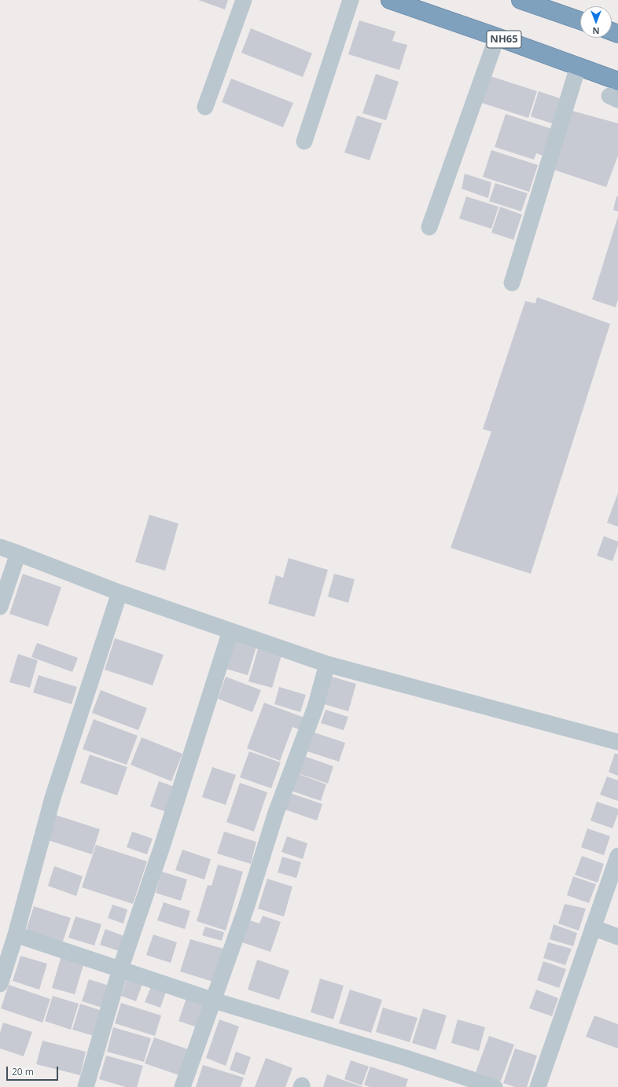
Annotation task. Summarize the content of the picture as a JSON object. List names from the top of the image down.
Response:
{
  "streets": {
    "highway": ["NH65"]
  },
  "scale_bar": "20 m",
  "north": "bottom"
}
